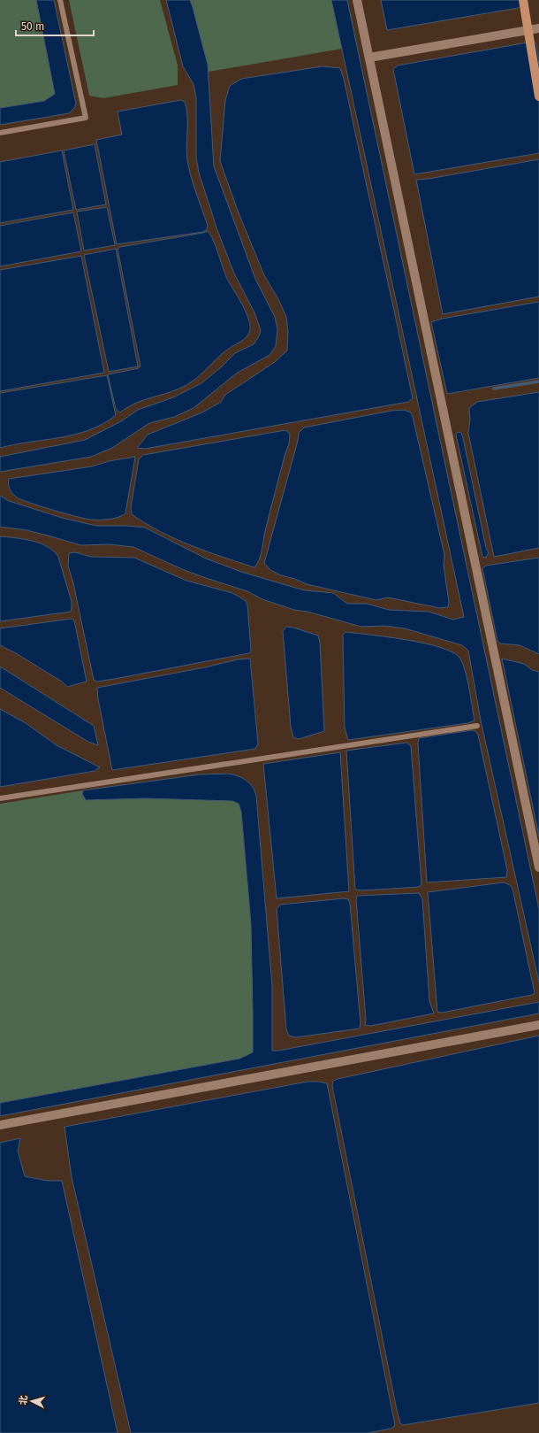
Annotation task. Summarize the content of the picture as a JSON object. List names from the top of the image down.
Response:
{
  "scale_bar": "50 m",
  "north": "left"
}
